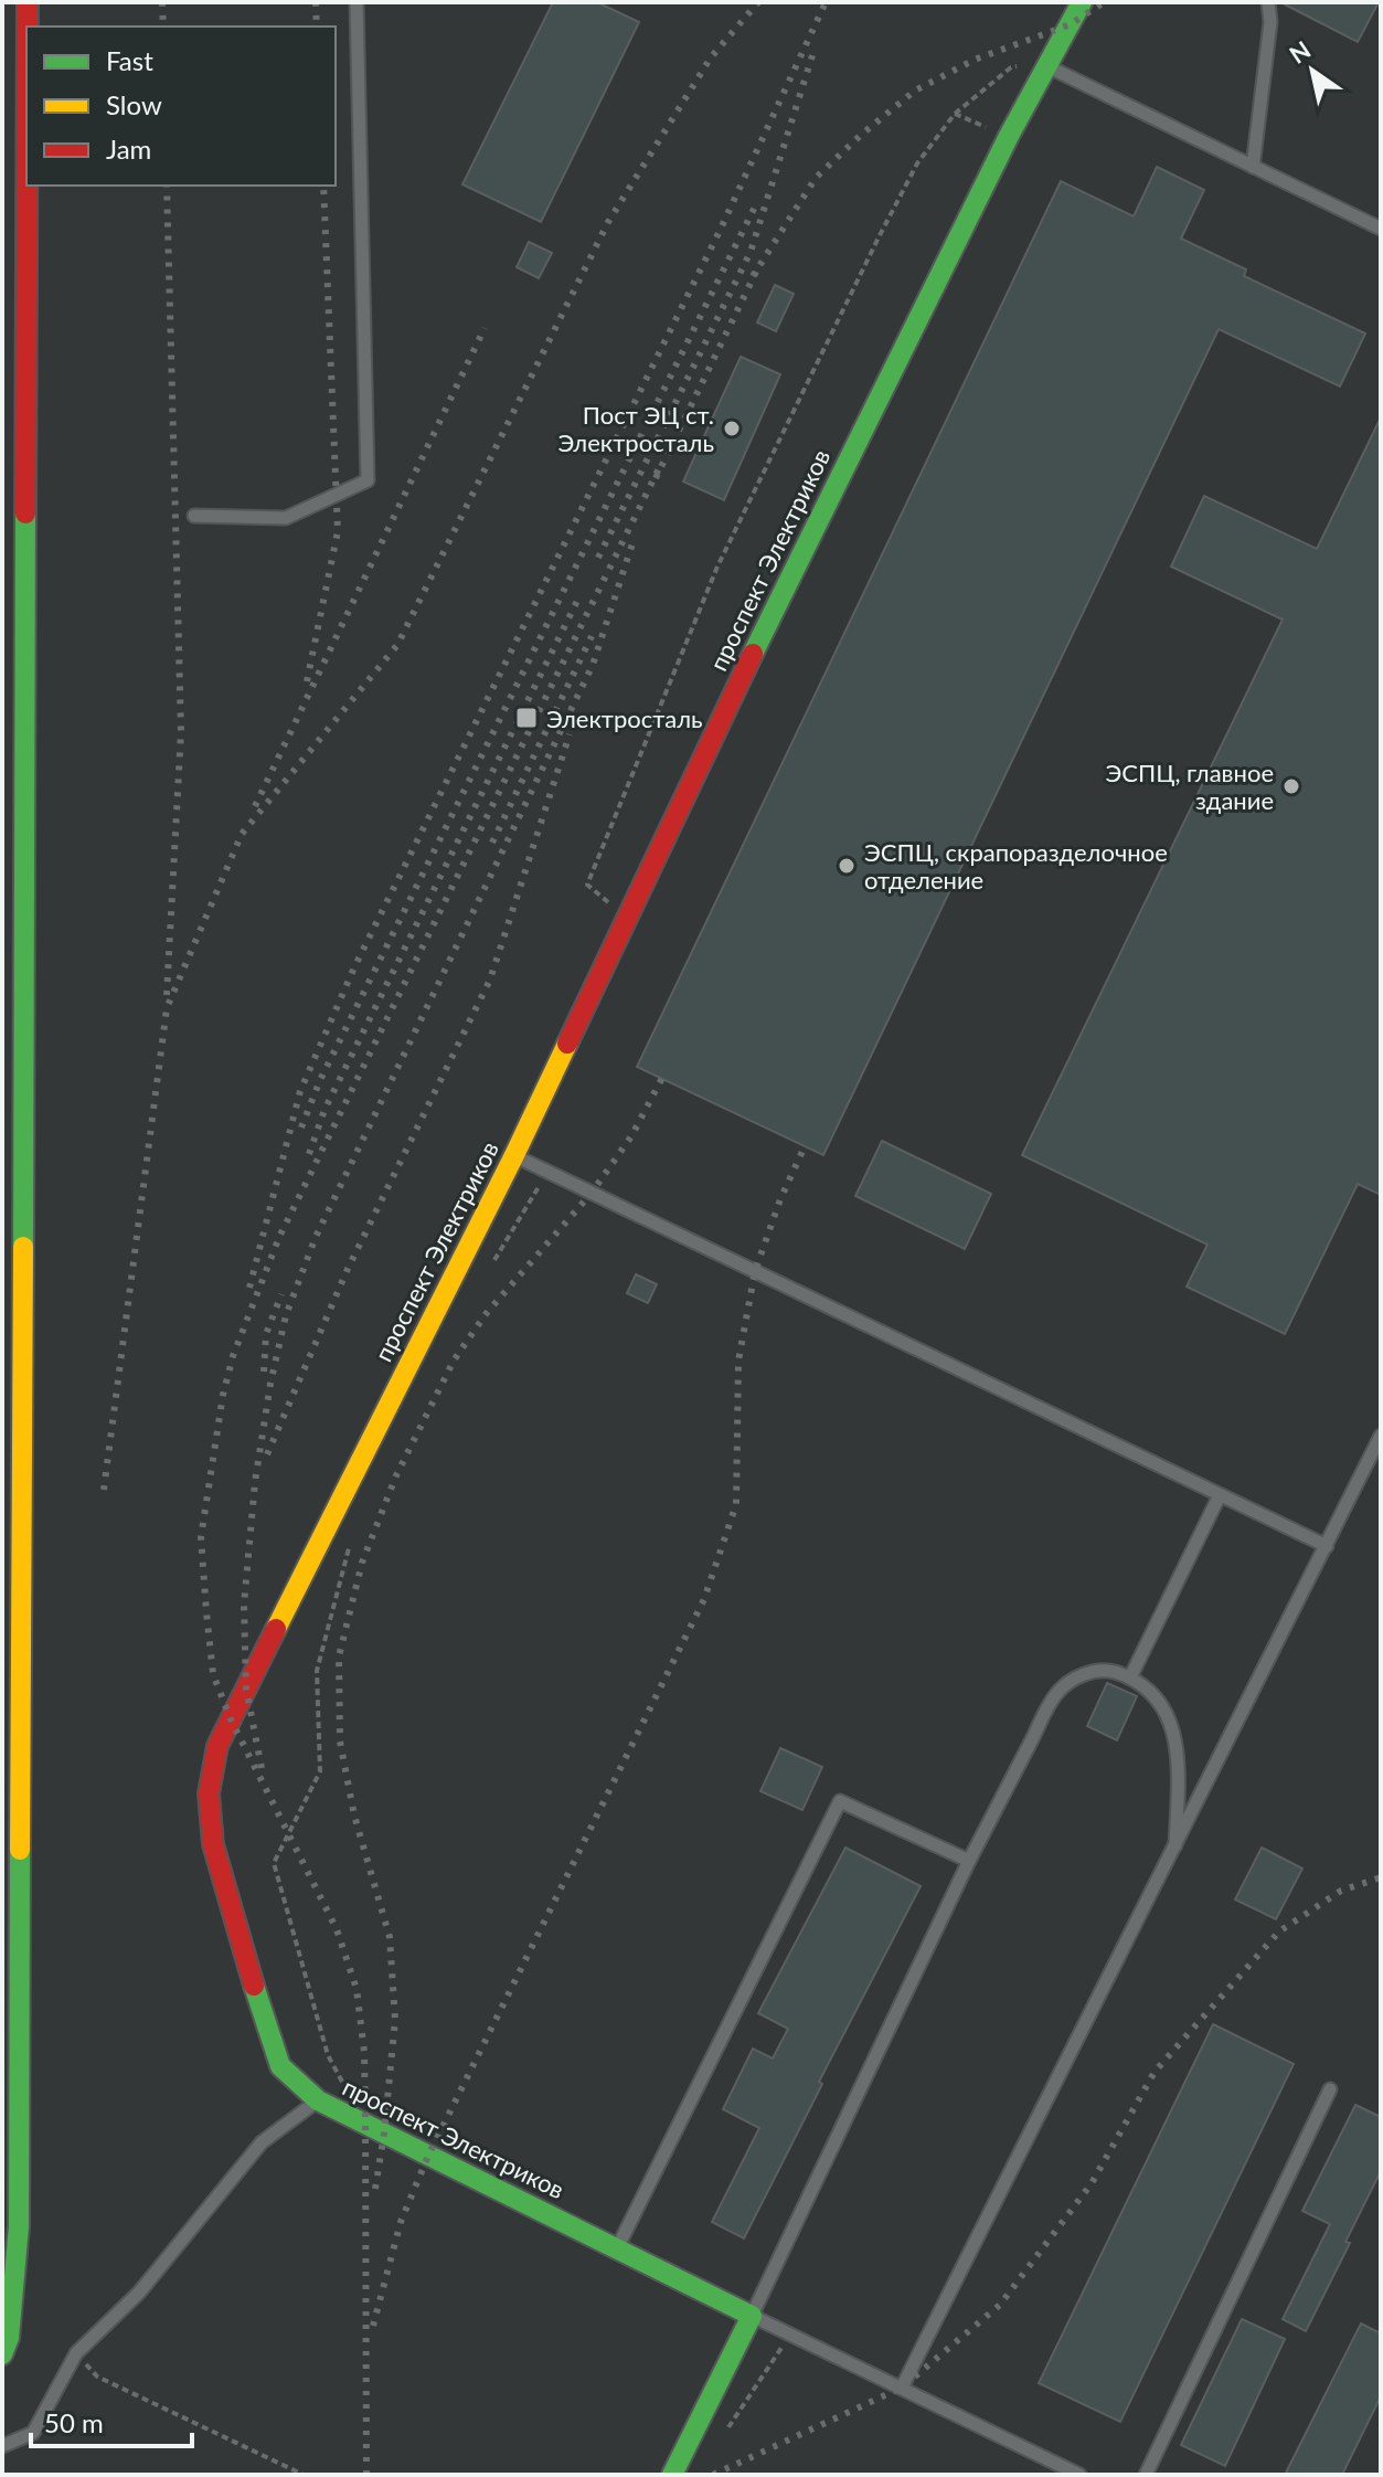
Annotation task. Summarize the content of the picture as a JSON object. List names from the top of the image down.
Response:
{
  "streets": {
    "street": ["проспект Электриков"]
  },
  "places": {
    "other": ["Пост ЭЦ ст. Электросталь", "ЭСПЦ, главное здание", "ЭСПЦ, скрапоразделочное отделение"],
    "transit": ["Электросталь"]
  },
  "legend": ["Fast", "Slow", "Jam"],
  "scale_bar": "50 m",
  "north": "top left"
}
